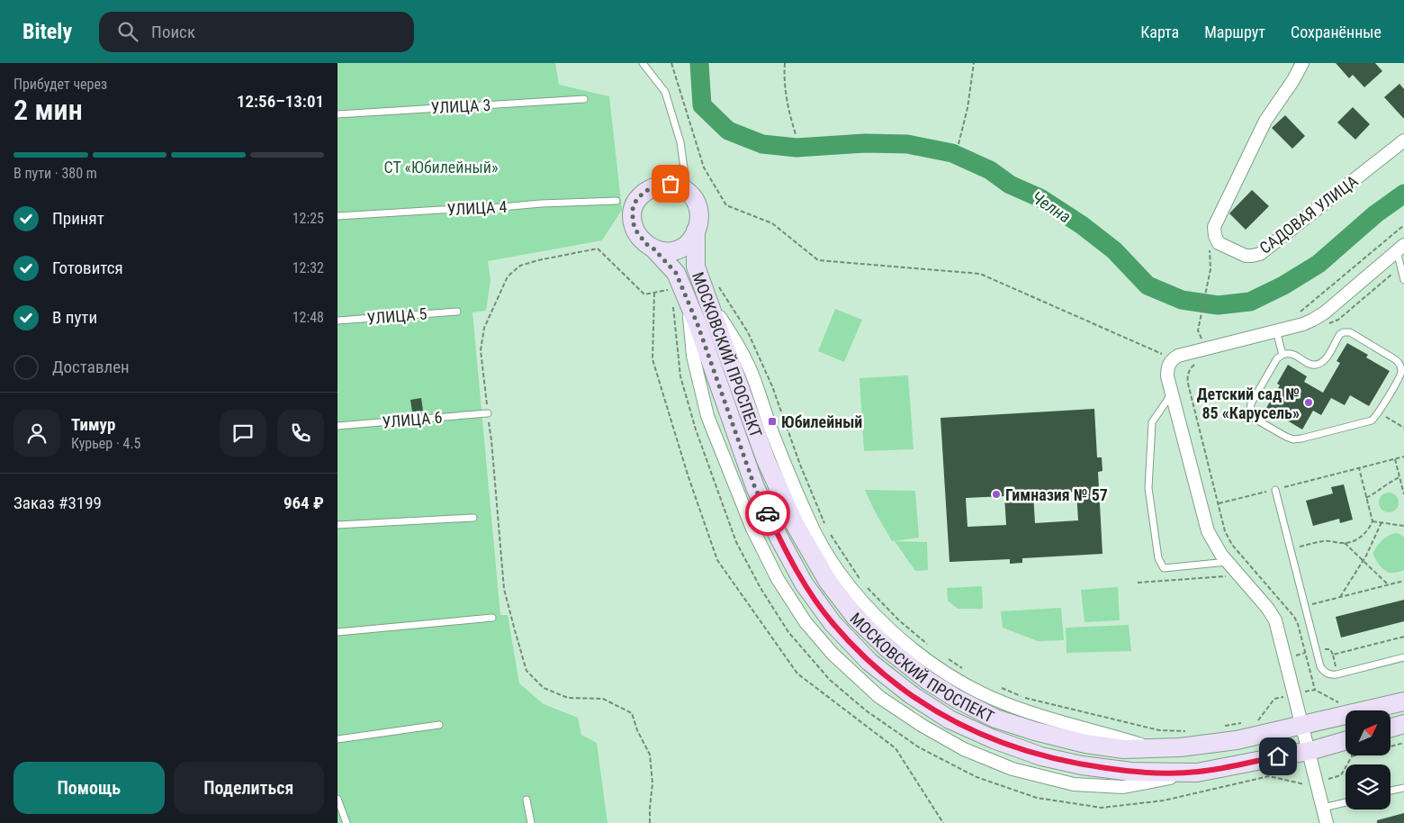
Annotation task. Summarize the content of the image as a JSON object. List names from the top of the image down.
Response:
{
  "streets": {
    "main road": ["МОСКОВСКИЙ ПРОСПЕКТ"],
    "street": ["САДОВАЯ УЛИЦА"],
    "lane": [
      "УЛИЦА 3",
      "УЛИЦА 4",
      "УЛИЦА 5",
      "УЛИЦА 6"
    ]
  },
  "water": ["Челна"],
  "parks": ["СТ «Юбилейный»"],
  "places": {
    "other": ["Детский сад № 85 «Карусель»", "Гимназия № 57"],
    "transit": ["Юбилейный"]
  },
  "north": "top right",
  "page": {
    "header": "Bitely",
    "search": "Поиск",
    "nav": ["Карта", "Маршрут", "Сохранённые"],
    "heading": ["2 мин", "Прибудет через", "12:56–13:01"],
    "panel": [
      "Тимур",
      "Курьер · 4.5",
      "Заказ #3199",
      "964 ₽"
    ],
    "bar": "В пути · 380 m",
    "list": [
      ["Принят", "12:25"],
      ["Готовится", "12:32"],
      ["В пути", "12:48"],
      "Доставлен"
    ],
    "buttons": ["Помощь", "Поделиться"]
  }
}
